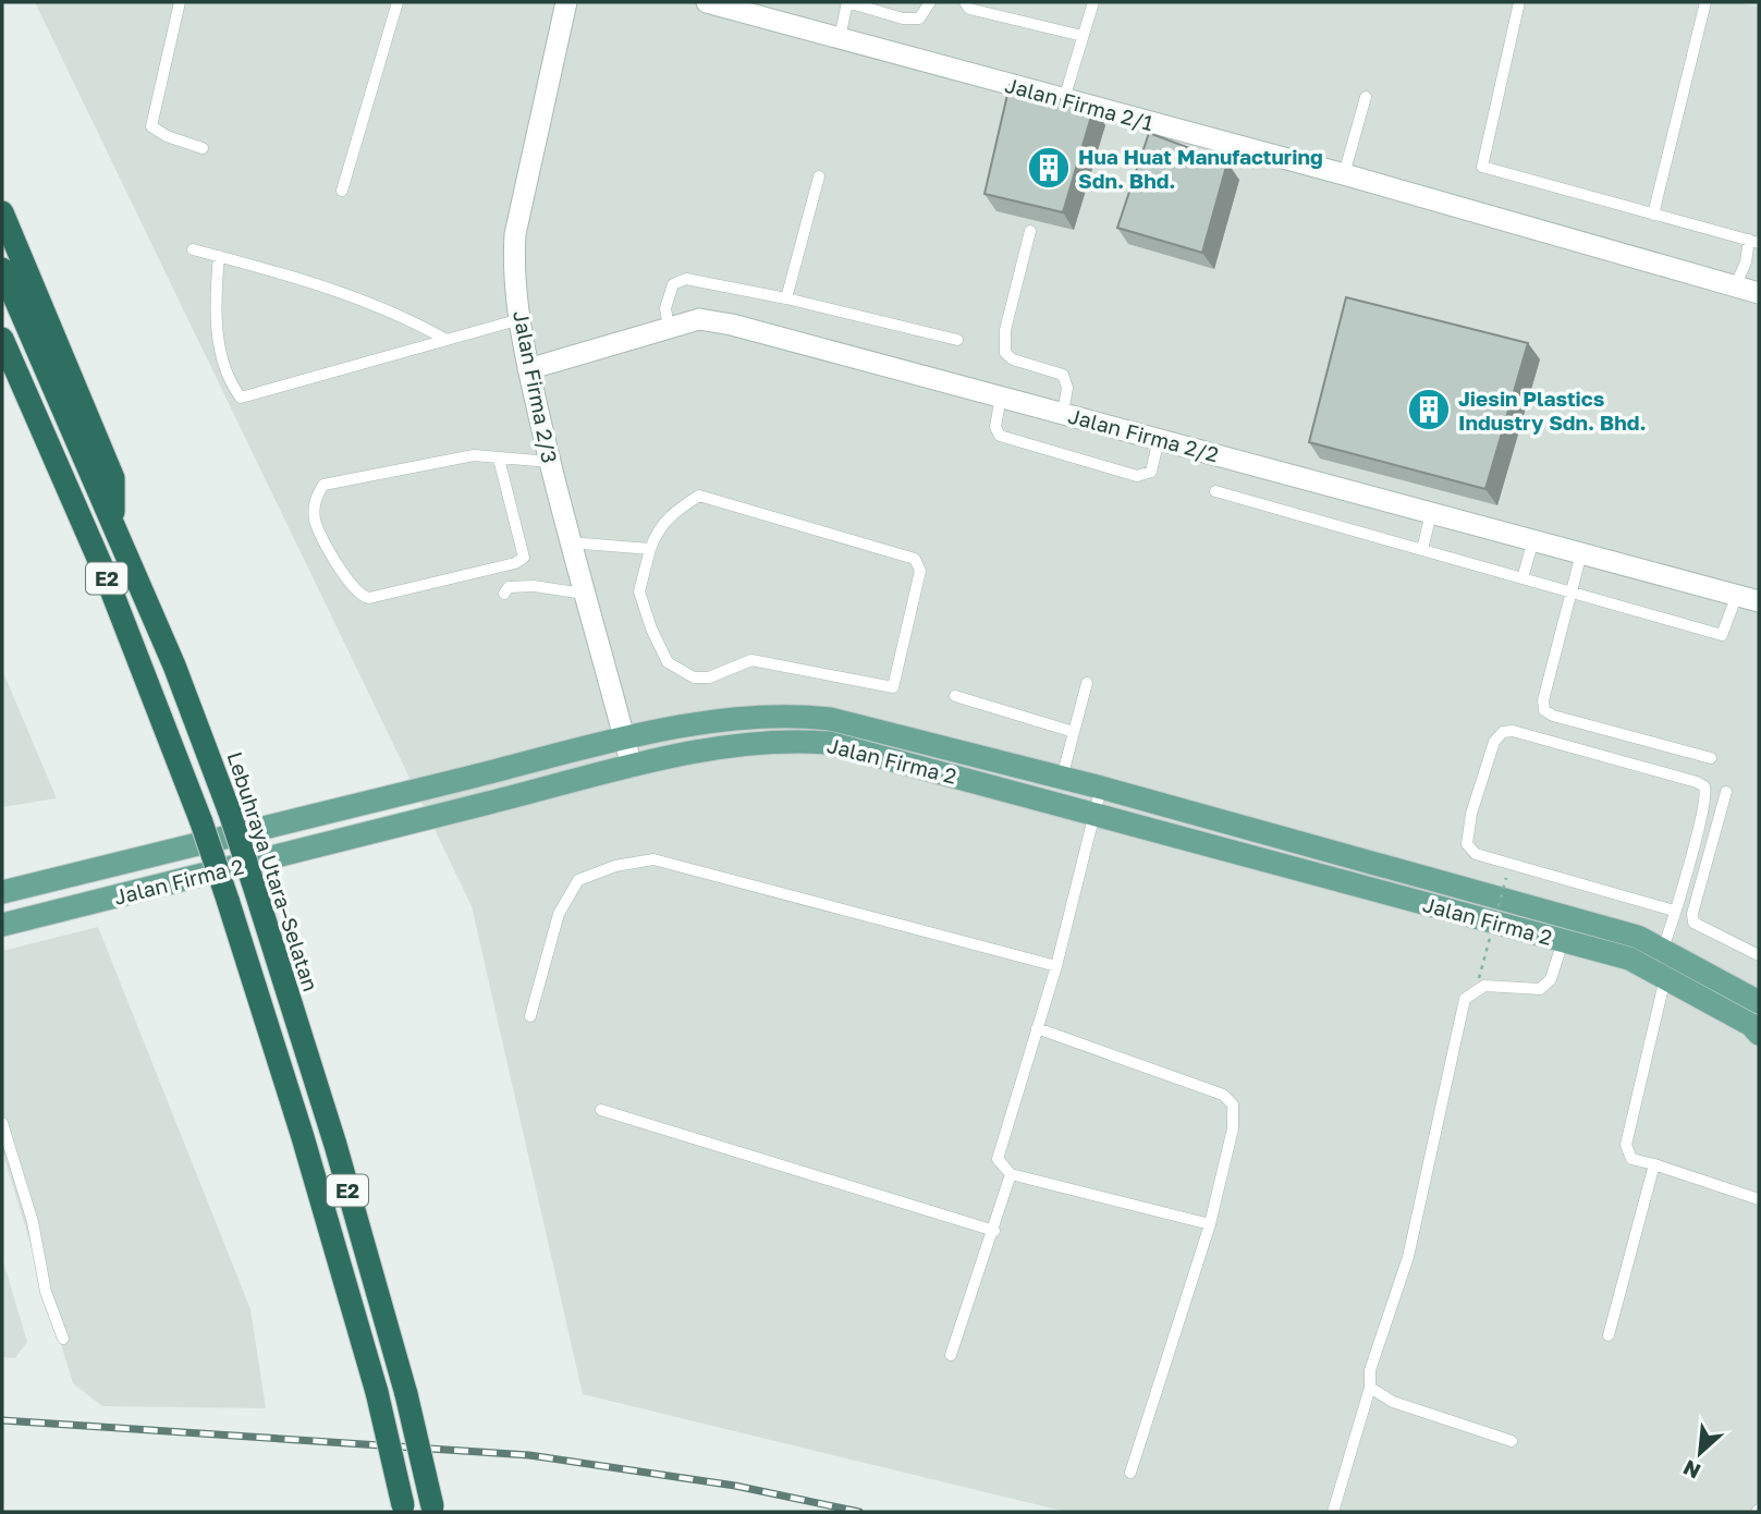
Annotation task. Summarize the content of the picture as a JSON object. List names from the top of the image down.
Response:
{
  "streets": {
    "highway": ["E2", "Lebuhraya Utara–Selatan"],
    "main road": ["Jalan Firma 2"],
    "street": ["Jalan Firma 2/1", "Jalan Firma 2/3", "Jalan Firma 2/2"]
  },
  "crossings": [
    ["Jalan Firma 2/3", "Jalan Firma 2/2"],
    ["Jalan Firma 2/3", "Jalan Firma 2"]
  ],
  "places": {
    "building": ["Hua Huat Manufacturing Sdn. Bhd.", "Jiesin Plastics Industry Sdn. Bhd."]
  },
  "north": "bottom left"
}
